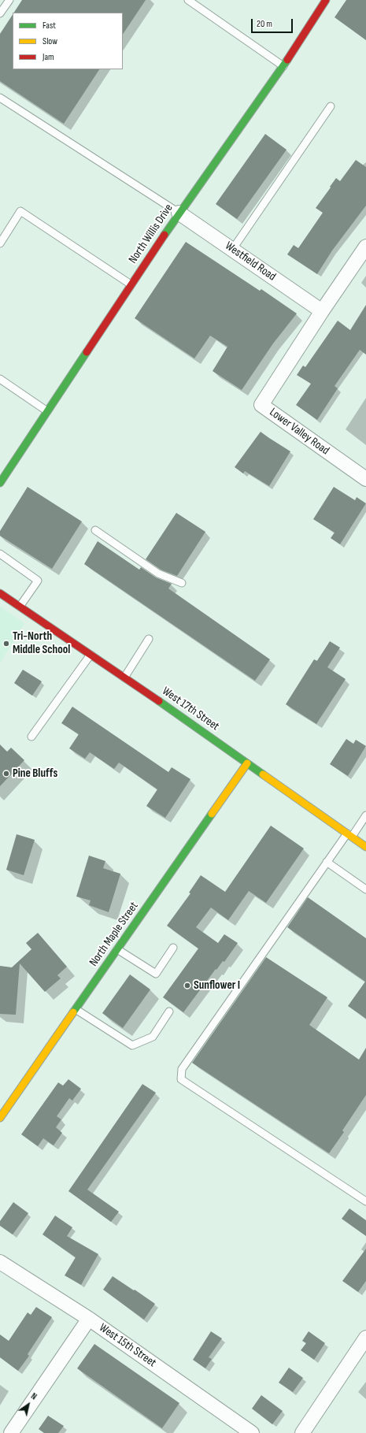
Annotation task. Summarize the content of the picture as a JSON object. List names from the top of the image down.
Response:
{
  "streets": {
    "street": [
      "North Willis Drive",
      "Westfield Road",
      "Lower Valley Road",
      "West 17th Street",
      "North Maple Street",
      "West 15th Street"
    ]
  },
  "crossings": [
    ["North Willis Drive", "Westfield Road"],
    ["Westfield Road", "Lower Valley Road"],
    ["West 17th Street", "North Maple Street"]
  ],
  "places": ["Tri-North Middle School", "Pine Bluffs", "Sunflower I"],
  "legend": ["Fast", "Slow", "Jam"],
  "scale_bar": "20 m",
  "north": "top right"
}
